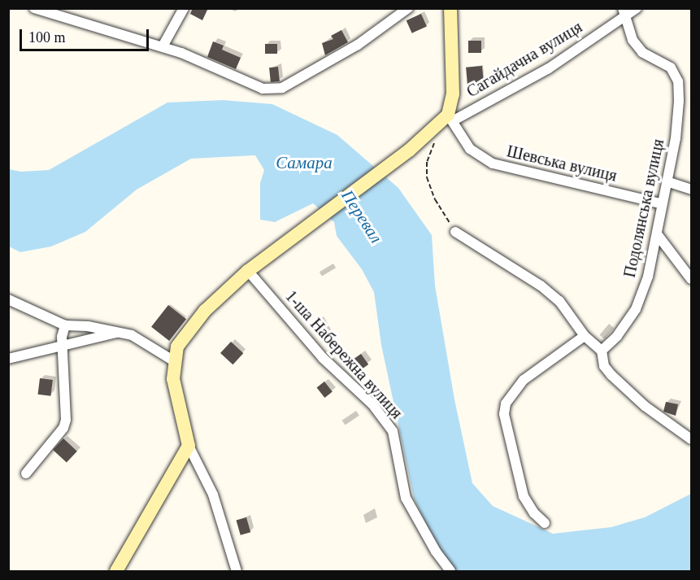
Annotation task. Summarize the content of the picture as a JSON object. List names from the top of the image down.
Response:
{
  "streets": {
    "street": [
      "Сагайдачна вулиця",
      "Шевська вулиця",
      "Подолянська вулиця",
      "1-ша Набережна вулиця"
    ]
  },
  "crossings": [
    ["Сагайдачна вулиця", "Шевська вулиця"],
    ["Сагайдачна вулиця", "Подолянська вулиця"],
    ["Сагайдачна вулиця", "1-ша Набережна вулиця"],
    ["Шевська вулиця", "Подолянська вулиця"]
  ],
  "water": ["Самара", "Перевал"],
  "scale_bar": "100 m"
}
